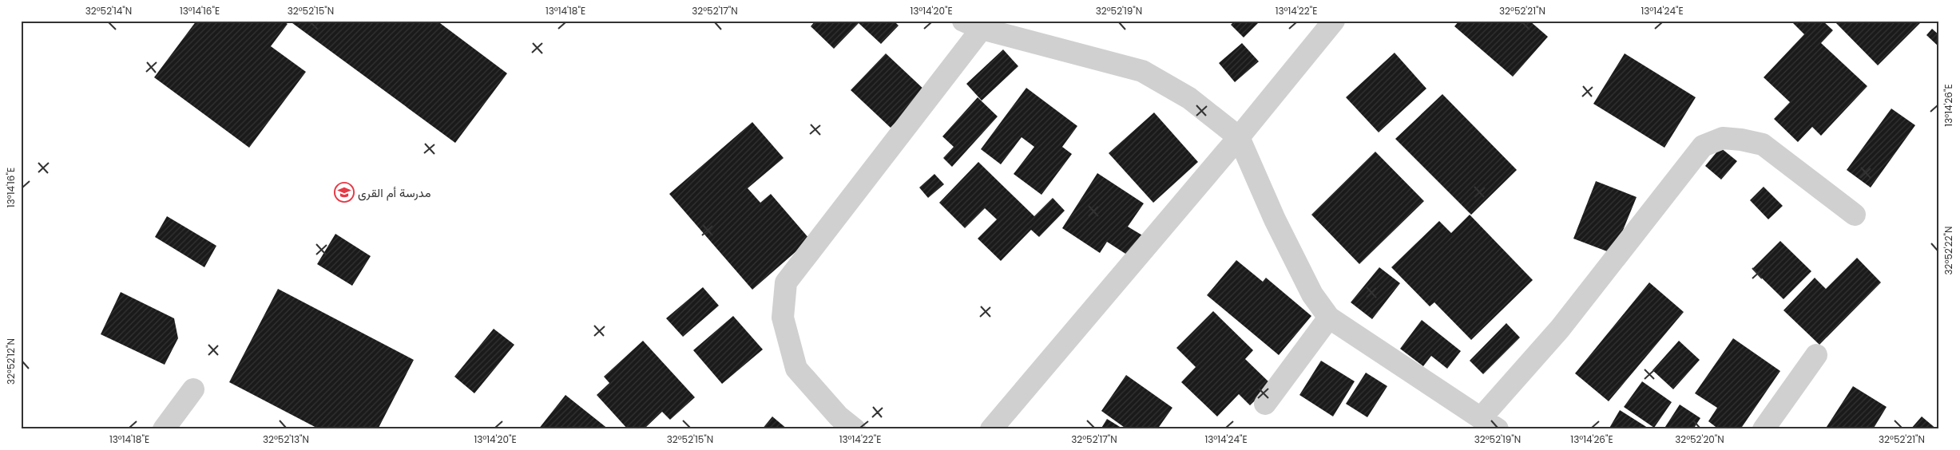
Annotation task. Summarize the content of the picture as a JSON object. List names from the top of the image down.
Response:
{
  "places": {
    "school or university": ["مدرسة أم القرى"]
  },
  "coordinates": [
    "32°52'14\"N",
    "13°14'16\"E",
    "32°52'15\"N",
    "13°14'18\"E",
    "32°52'17\"N",
    "13°14'20\"E",
    "32°52'19\"N",
    "13°14'22\"E",
    "32°52'21\"N",
    "13°14'24\"E",
    "13°14'26\"E",
    "32°52'22\"N",
    "32°52'12\"N",
    "32°52'13\"N",
    "32°52'20\"N"
  ]
}
